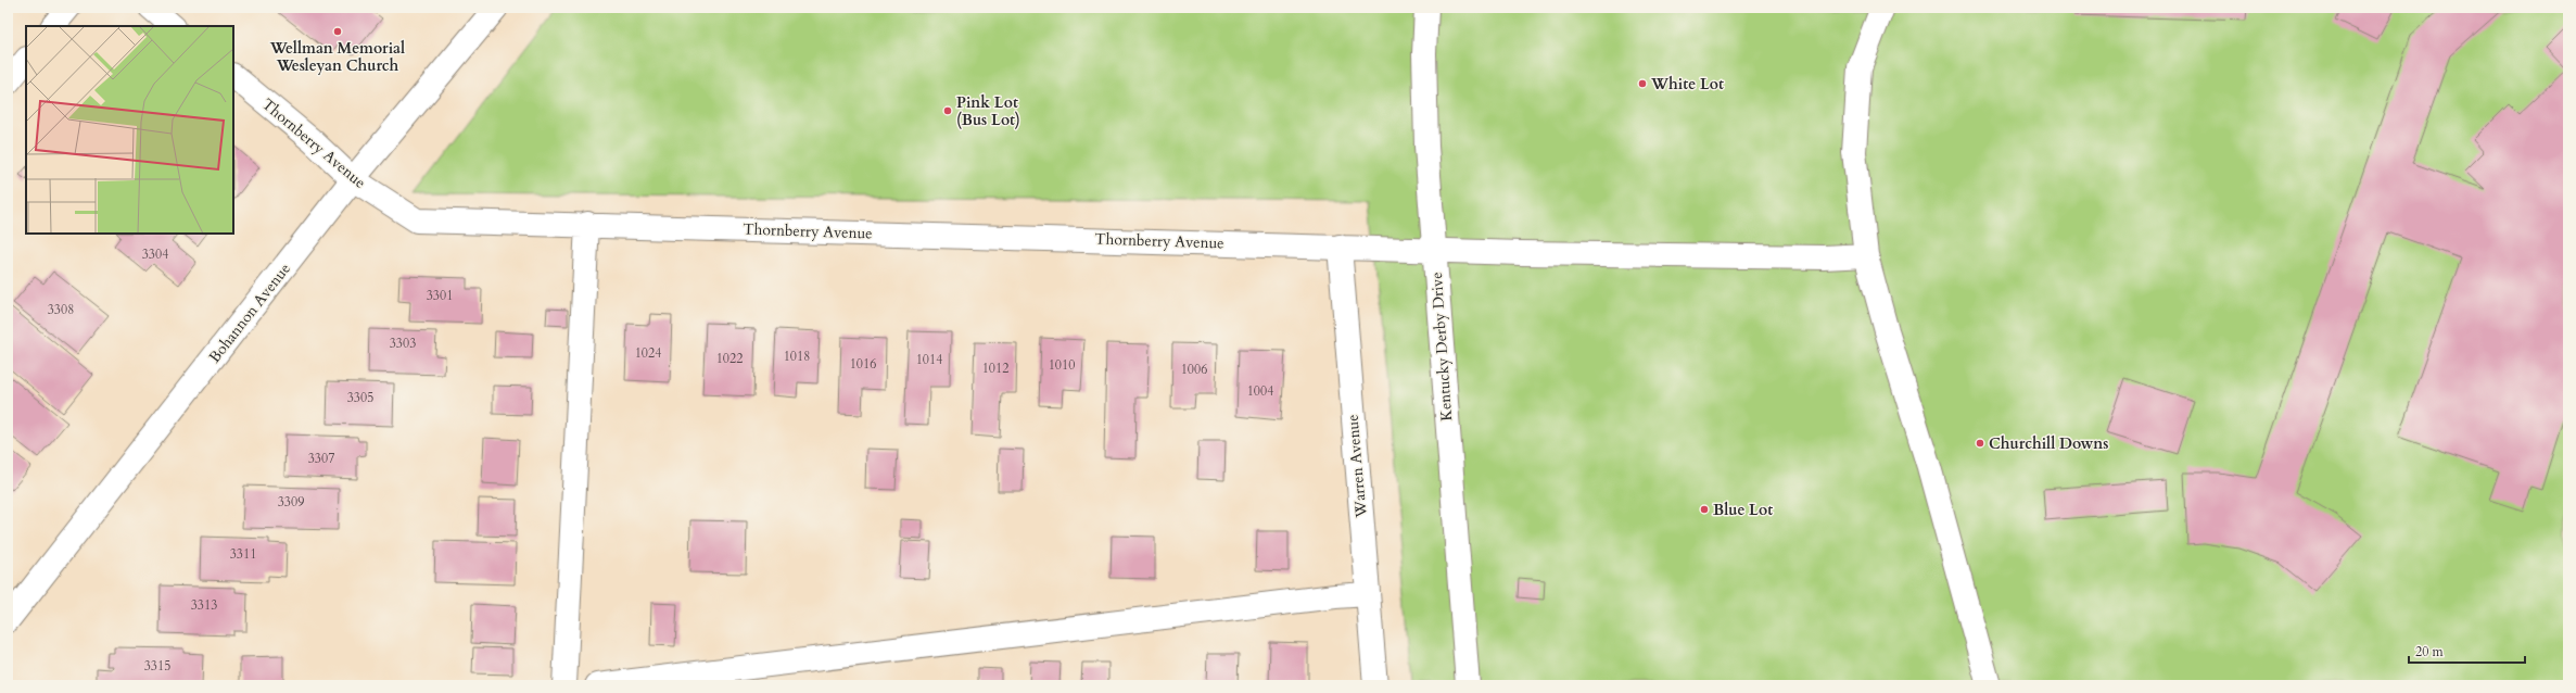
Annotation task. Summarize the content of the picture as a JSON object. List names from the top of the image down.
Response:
{
  "streets": {
    "street": [
      "Thornberry Avenue",
      "Bohannon Avenue",
      "Kentucky Derby Drive",
      "Warren Avenue"
    ]
  },
  "crossings": [
    ["Thornberry Avenue", "Bohannon Avenue"],
    ["Thornberry Avenue", "Kentucky Derby Drive"],
    ["Thornberry Avenue", "Warren Avenue"]
  ],
  "places": [
    "Wellman Memorial Wesleyan Church",
    "White Lot",
    "Pink Lot (Bus Lot)",
    "Churchill Downs",
    "Blue Lot"
  ],
  "house_numbers": [
    "3304",
    "3301",
    "3308",
    "3303",
    "1024",
    "1018",
    "1022",
    "1014",
    "1016",
    "1010",
    "1012",
    "1006",
    "1004",
    "3305",
    "3307",
    "3309",
    "3311",
    "3313",
    "3315"
  ],
  "scale_bar": "20 m"
}
